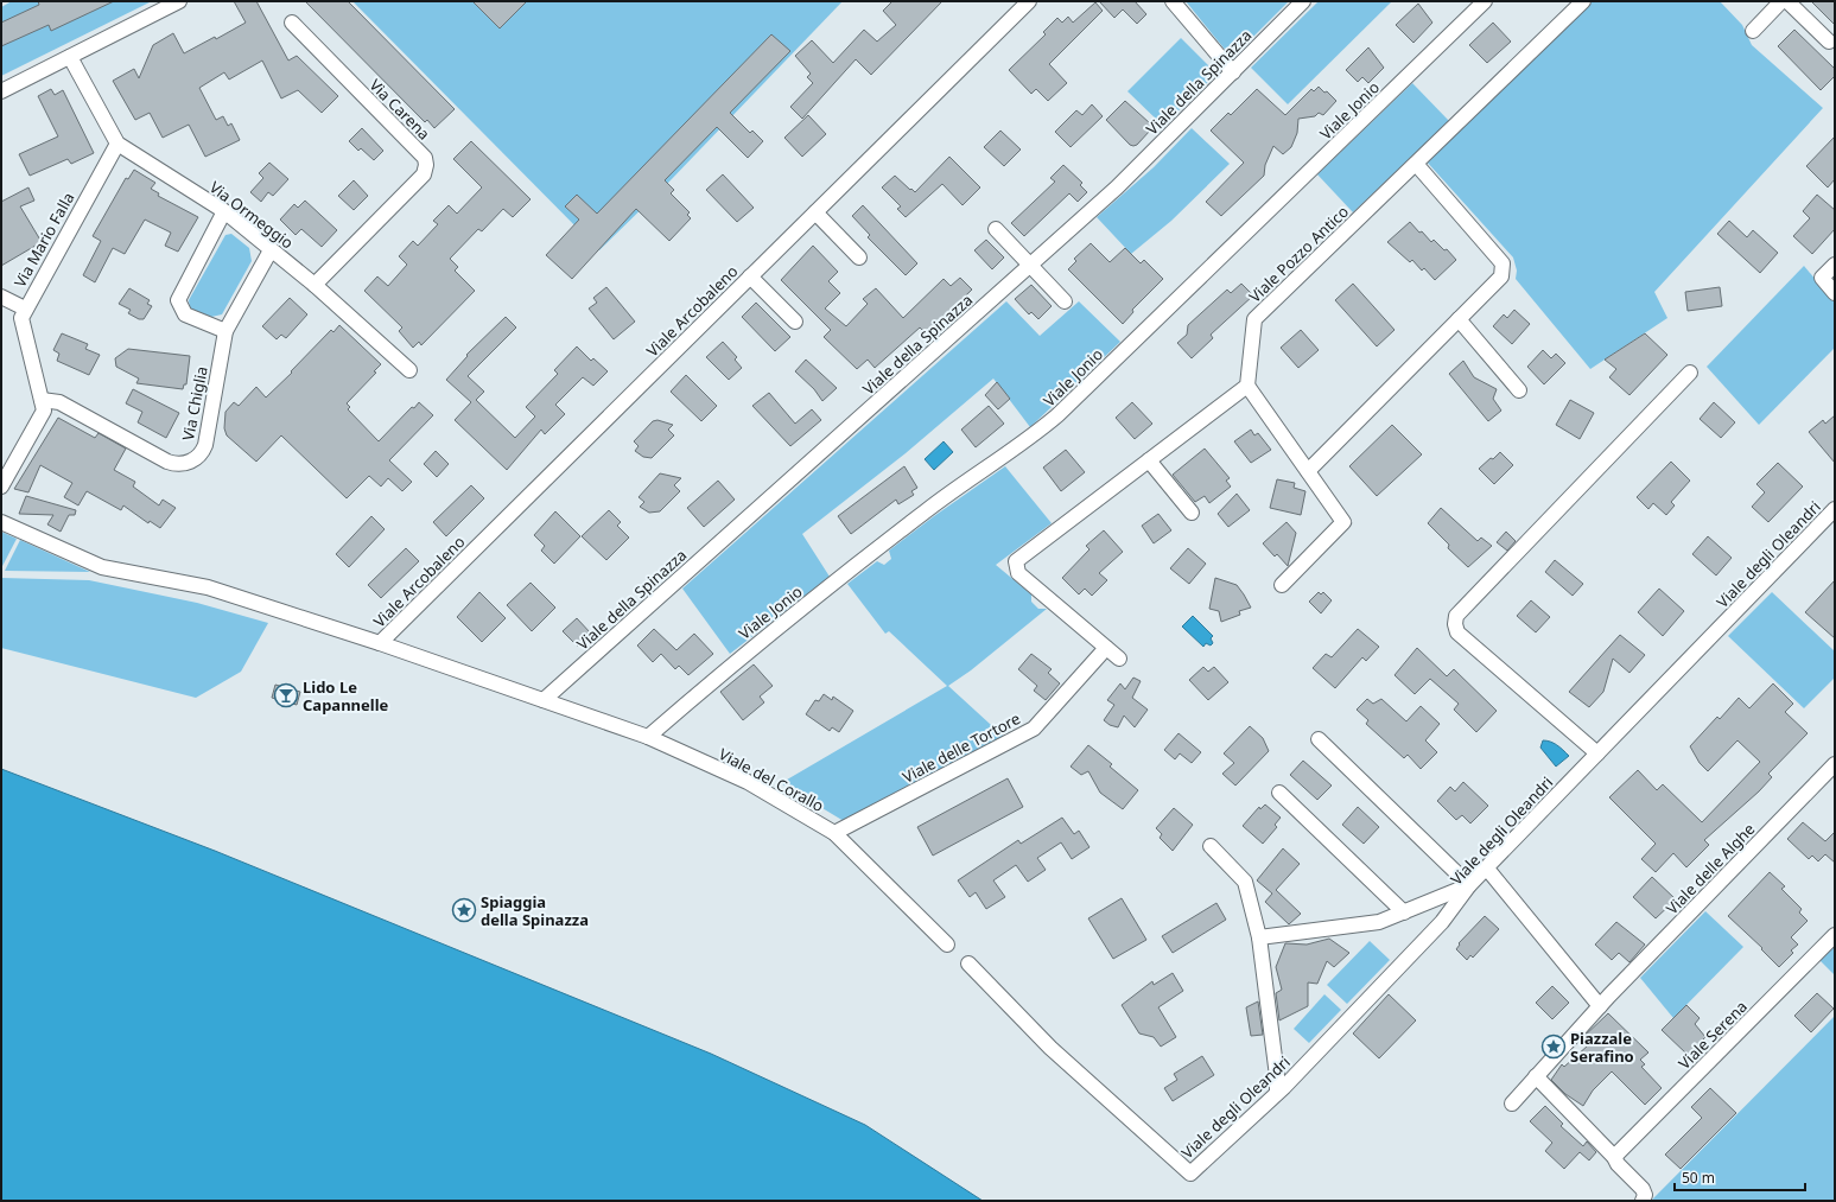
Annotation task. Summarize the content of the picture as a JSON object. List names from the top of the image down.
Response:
{
  "streets": {
    "street": [
      "Viale della Spinazza",
      "Via Carena",
      "Viale Jonio",
      "Via Ormeggio",
      "Via Mario Falla",
      "Viale Pozzo Antico",
      "Viale Arcobaleno",
      "Via Chiglia",
      "Viale degli Oleandri",
      "Viale delle Tortore",
      "Viale del Corallo",
      "Viale delle Alghe",
      "Viale Serena"
    ]
  },
  "crossings": [
    ["Viale della Spinazza", "Viale del Corallo"],
    ["Via Carena", "Via Ormeggio"],
    ["Viale Jonio", "Viale del Corallo"],
    ["Via Ormeggio", "Via Mario Falla"],
    ["Via Ormeggio", "Via Chiglia"],
    ["Via Mario Falla", "Via Chiglia"],
    ["Viale Arcobaleno", "Viale del Corallo"],
    ["Viale delle Tortore", "Viale del Corallo"]
  ],
  "places": {
    "bar": ["Lido Le Capannelle"],
    "place": ["Spiaggia della Spinazza", "Piazzale Serafino"]
  },
  "scale_bar": "50 m"
}
